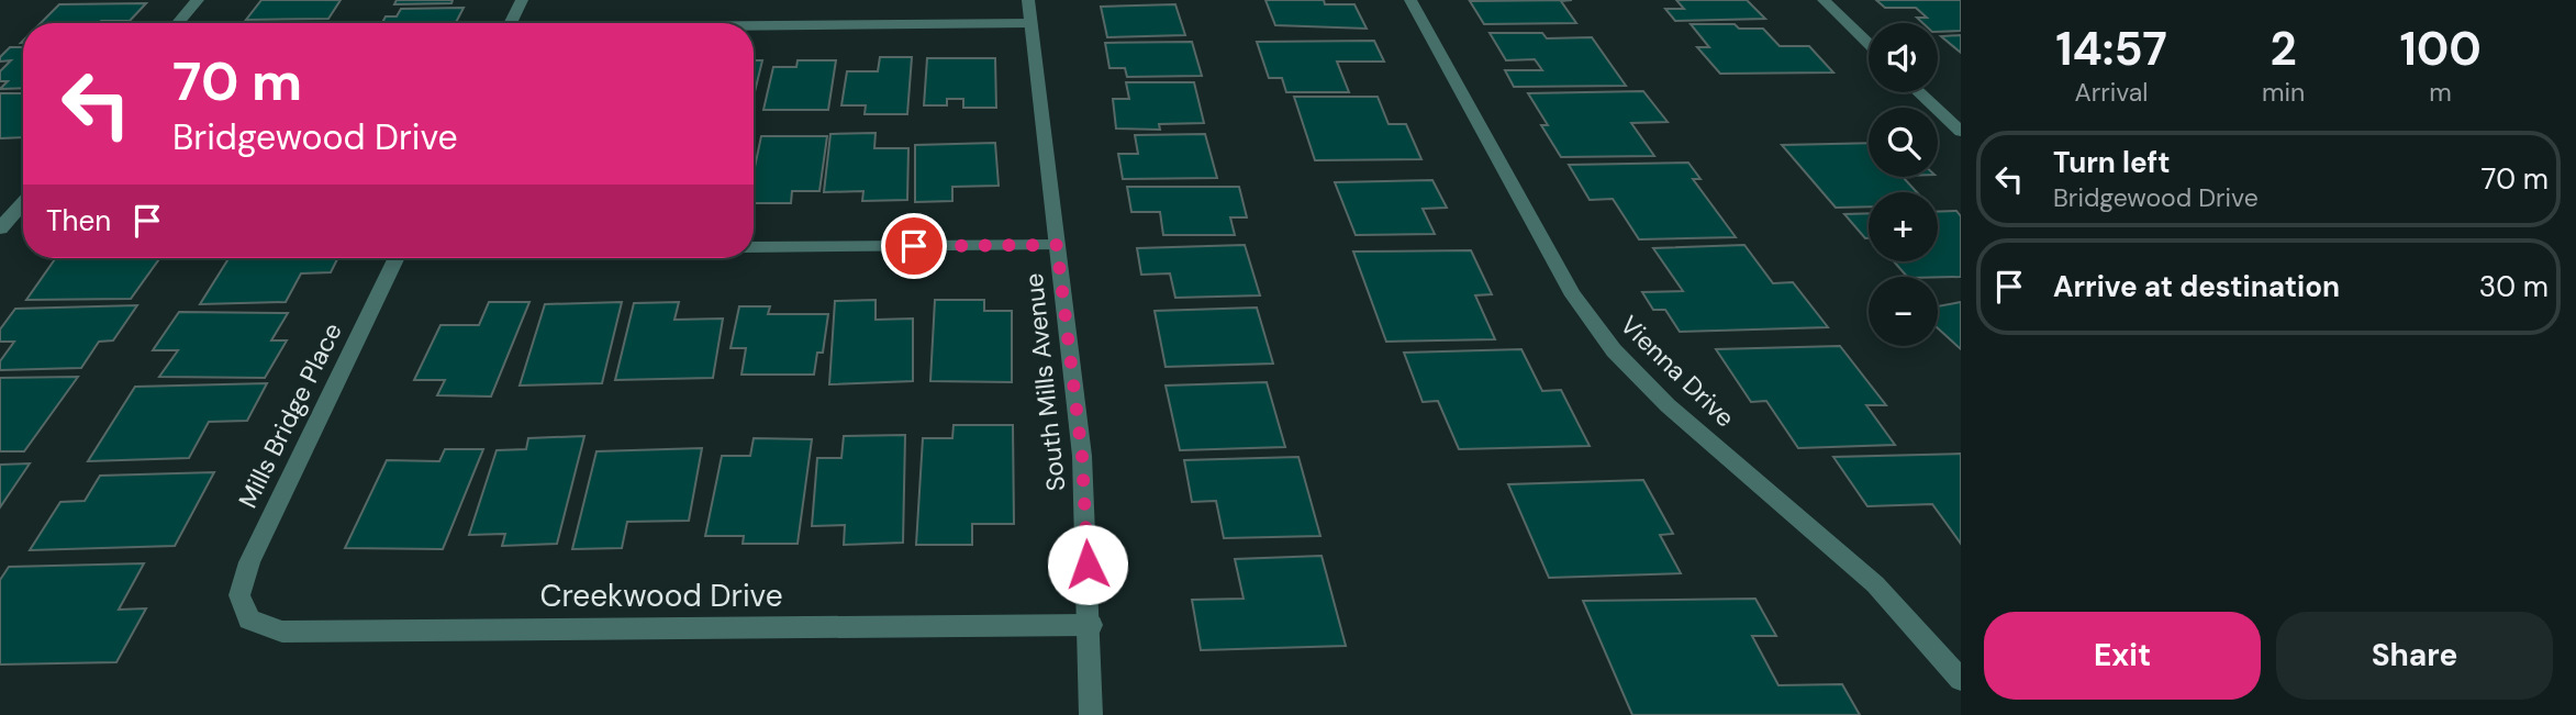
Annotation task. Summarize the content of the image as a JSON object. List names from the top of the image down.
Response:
{
  "streets": {
    "street": [
      "Vienna Drive",
      "South Mills Avenue",
      "Mills Bridge Place",
      "Creekwood Drive"
    ]
  },
  "crossings": [
    ["South Mills Avenue", "Creekwood Drive"],
    ["Mills Bridge Place", "Creekwood Drive"]
  ],
  "page": {
    "eta": [
      "14:57",
      "Arrival",
      "2",
      "min",
      "100",
      "m"
    ],
    "map_buttons": ["+", "−"],
    "turn": ["70 m", "Bridgewood Drive"],
    "list": [
      {
        "name": "Turn left",
        "note": "Bridgewood Drive",
        "value": "70 m"
      },
      {
        "name": "Arrive at destination",
        "value": "30 m"
      }
    ],
    "then": "Then",
    "buttons": ["Exit", "Share"]
  }
}
